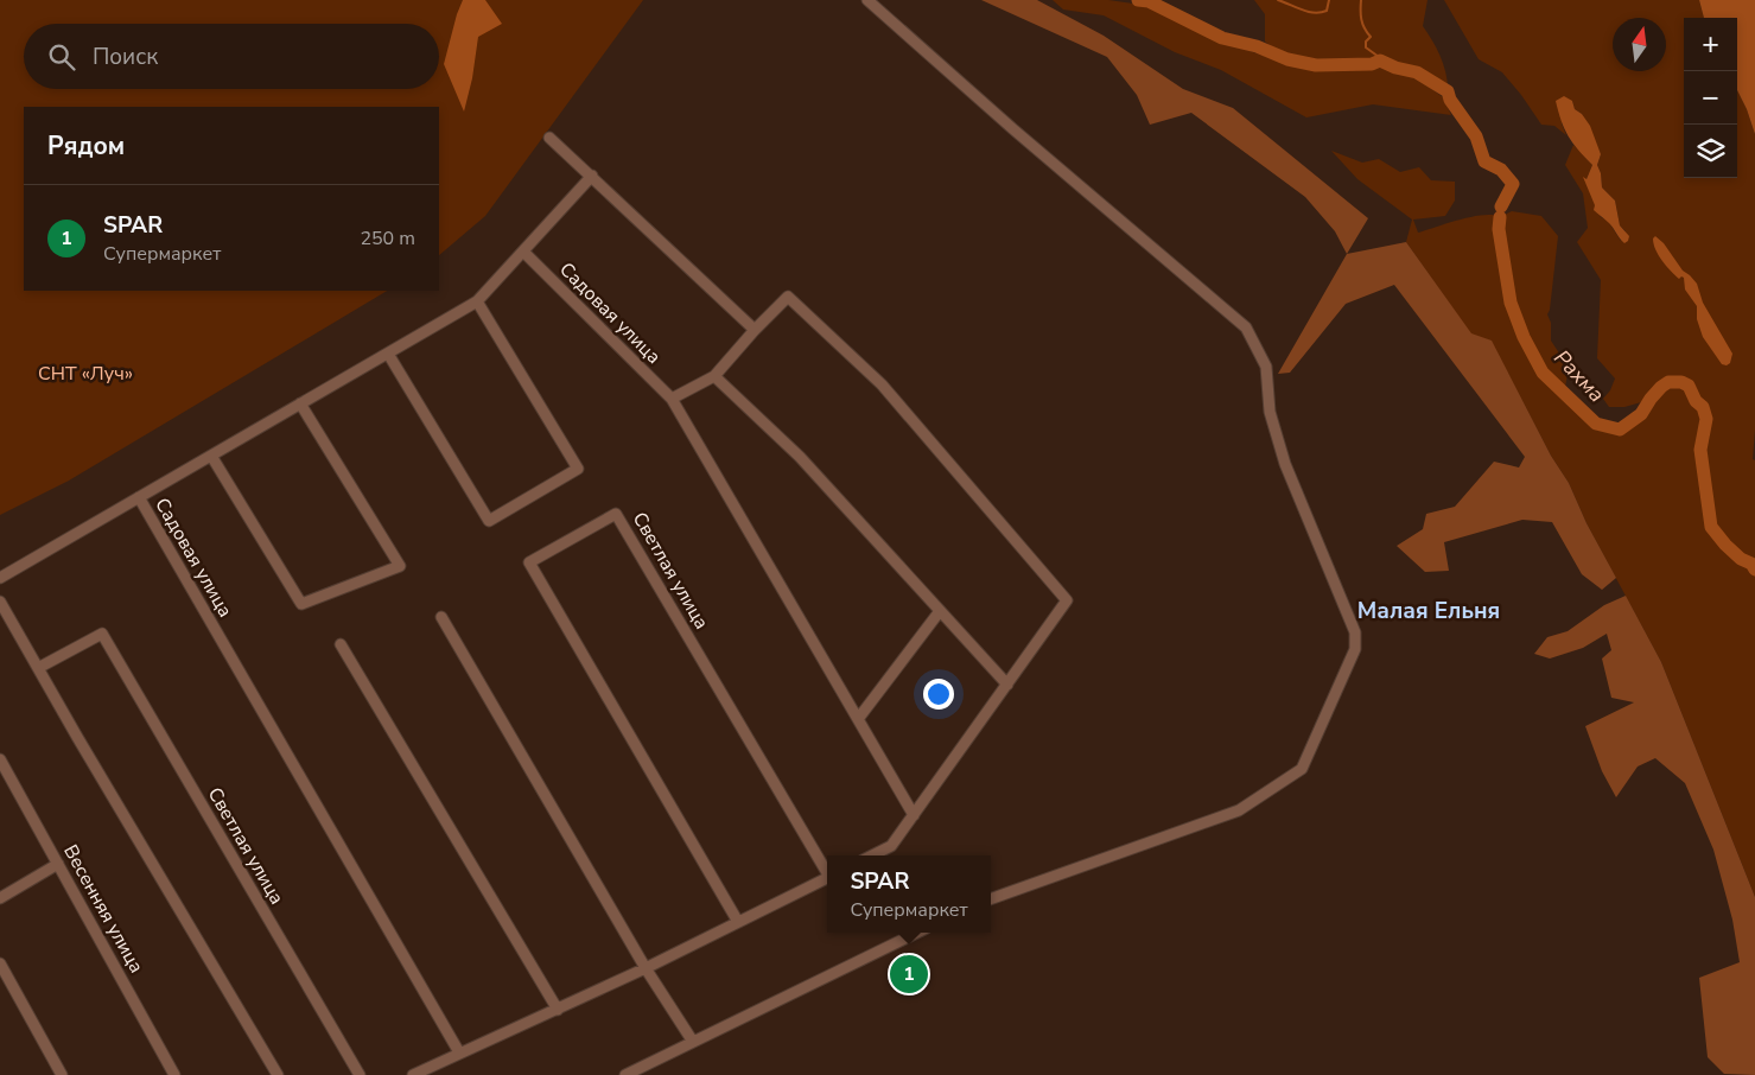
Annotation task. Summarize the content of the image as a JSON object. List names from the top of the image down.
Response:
{
  "streets": {
    "street": ["Садовая улица", "Светлая улица", "Весенняя улица"]
  },
  "crossings": [
    ["Садовая улица", "Светлая улица"]
  ],
  "districts": ["Малая Ельня"],
  "water": ["Рахма"],
  "parks": ["СНТ «Луч»"],
  "north": "top",
  "page": {
    "map_buttons": ["+", "−"],
    "search": "Поиск",
    "heading": "Рядом",
    "list": [
      {
        "mark": "1",
        "name": "SPAR",
        "note": "Супермаркет",
        "value": "250 m"
      }
    ],
    "popup": ["SPAR", "Супермаркет"],
    "pins": "1"
  }
}
